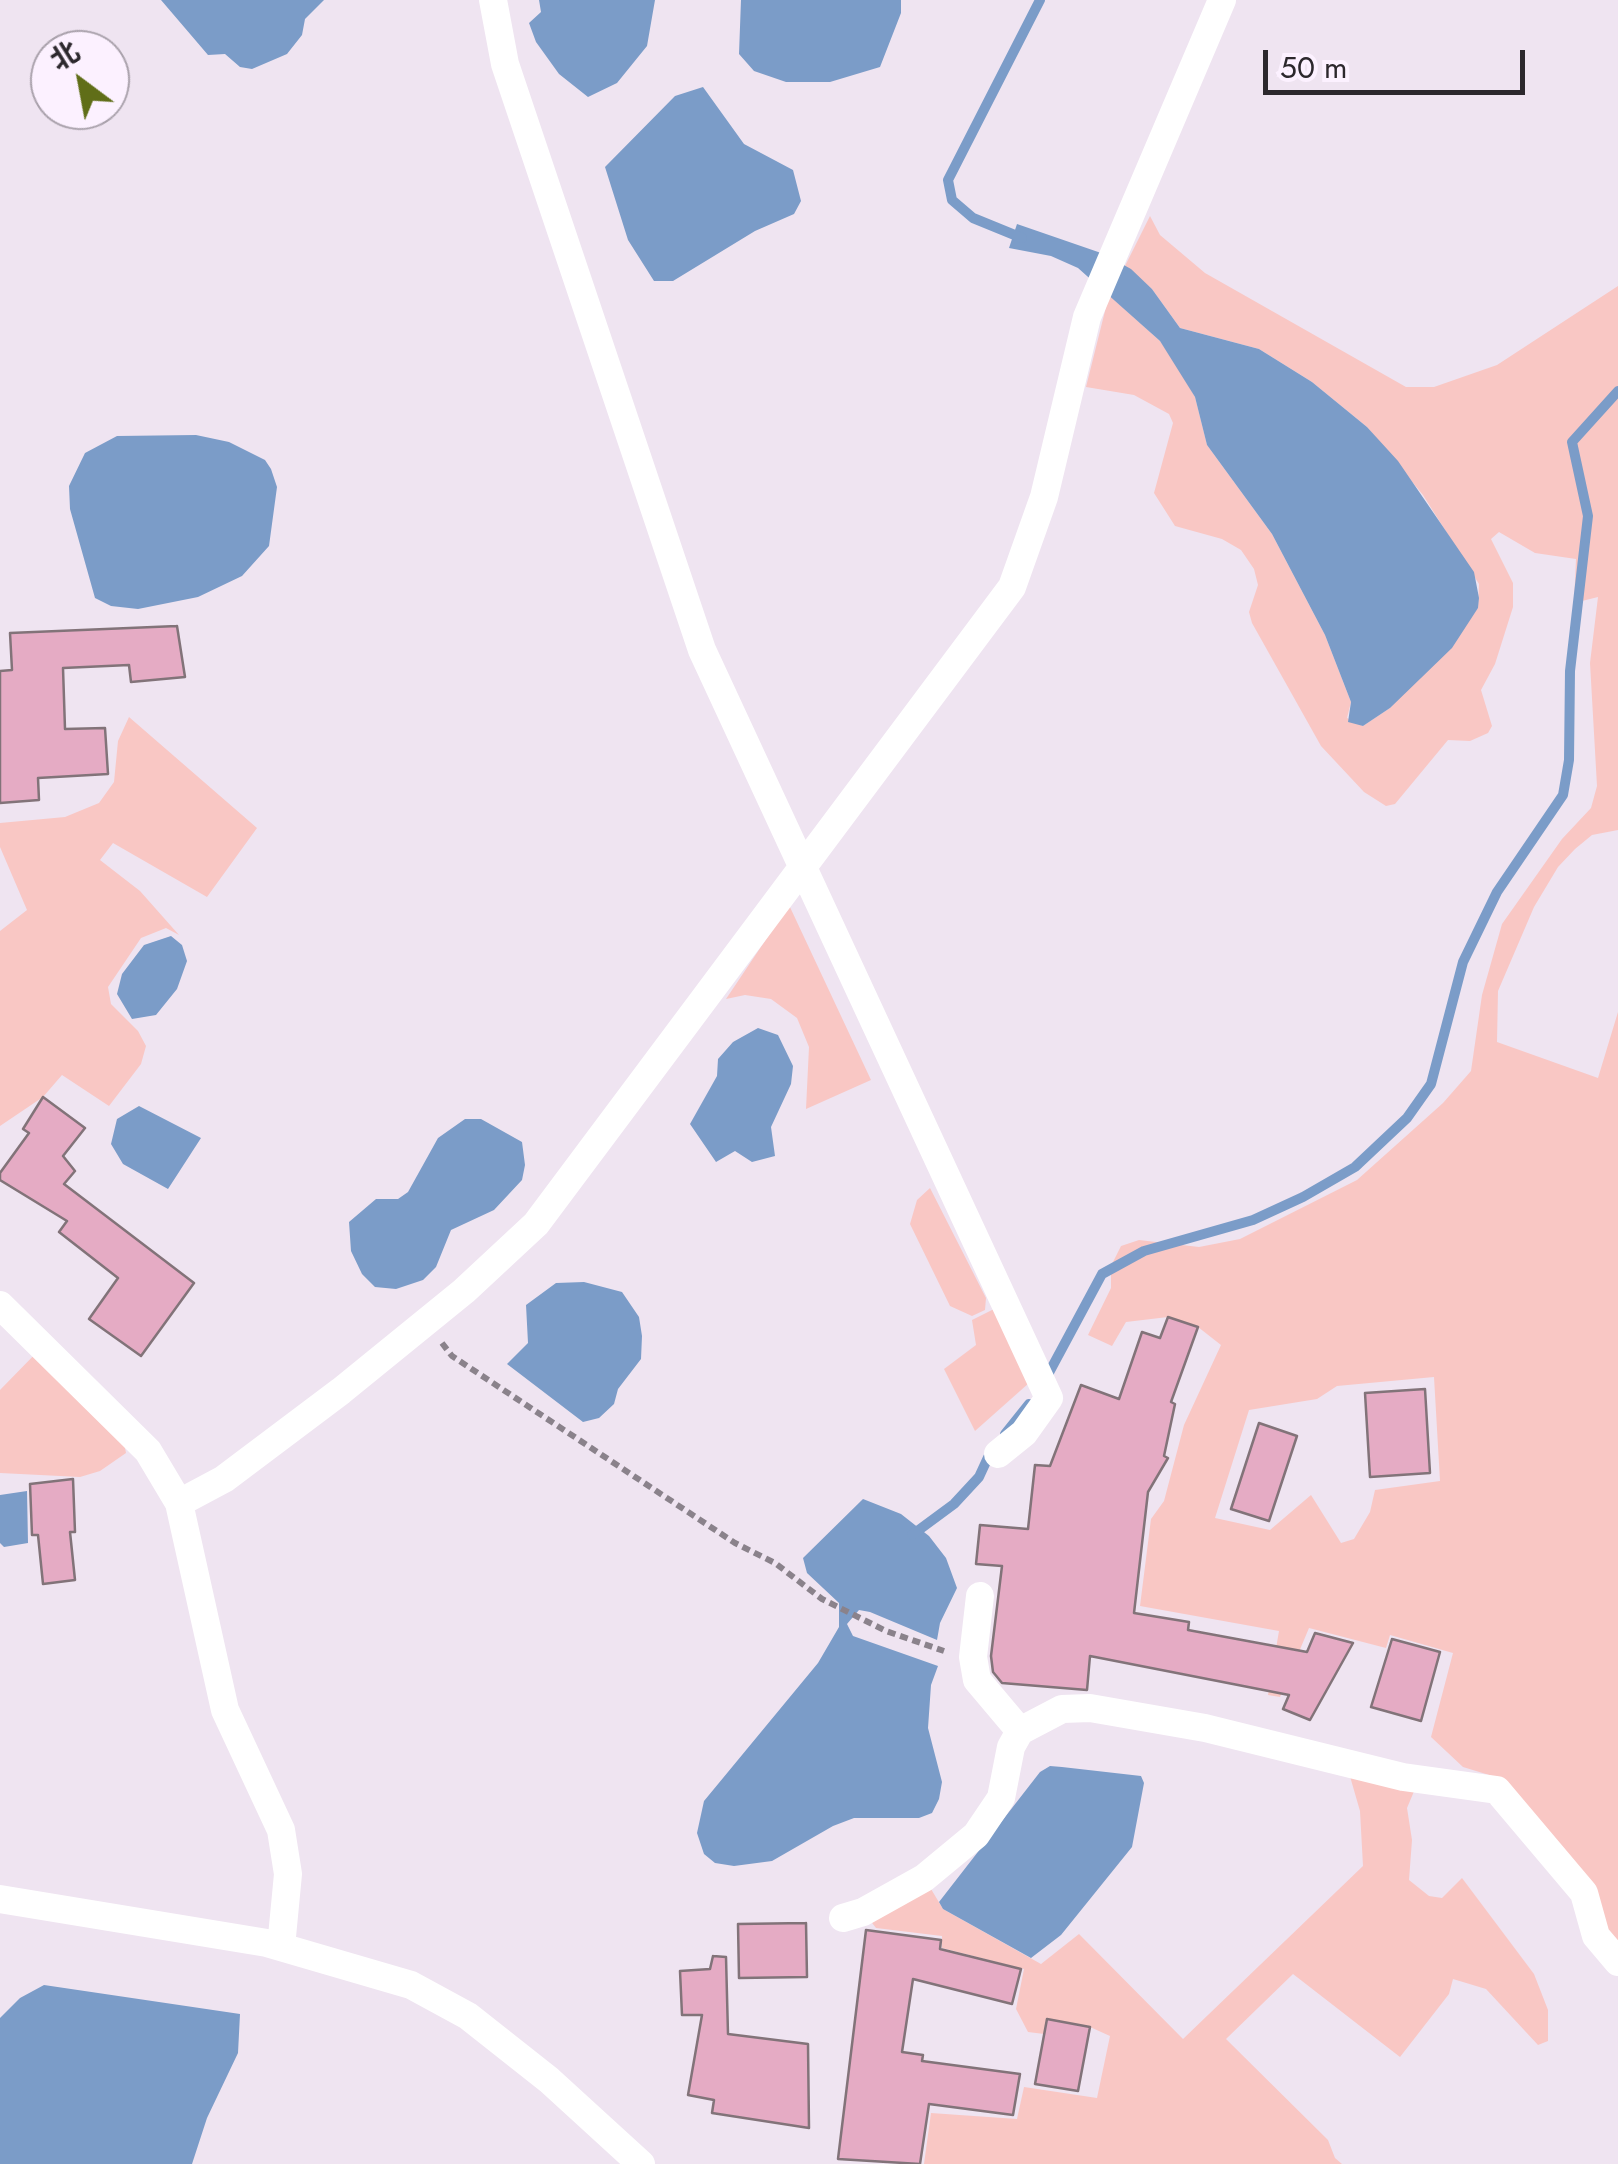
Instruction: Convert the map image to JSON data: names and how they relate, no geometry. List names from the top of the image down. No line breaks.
{"scale_bar":"50 m","north":"top left"}
